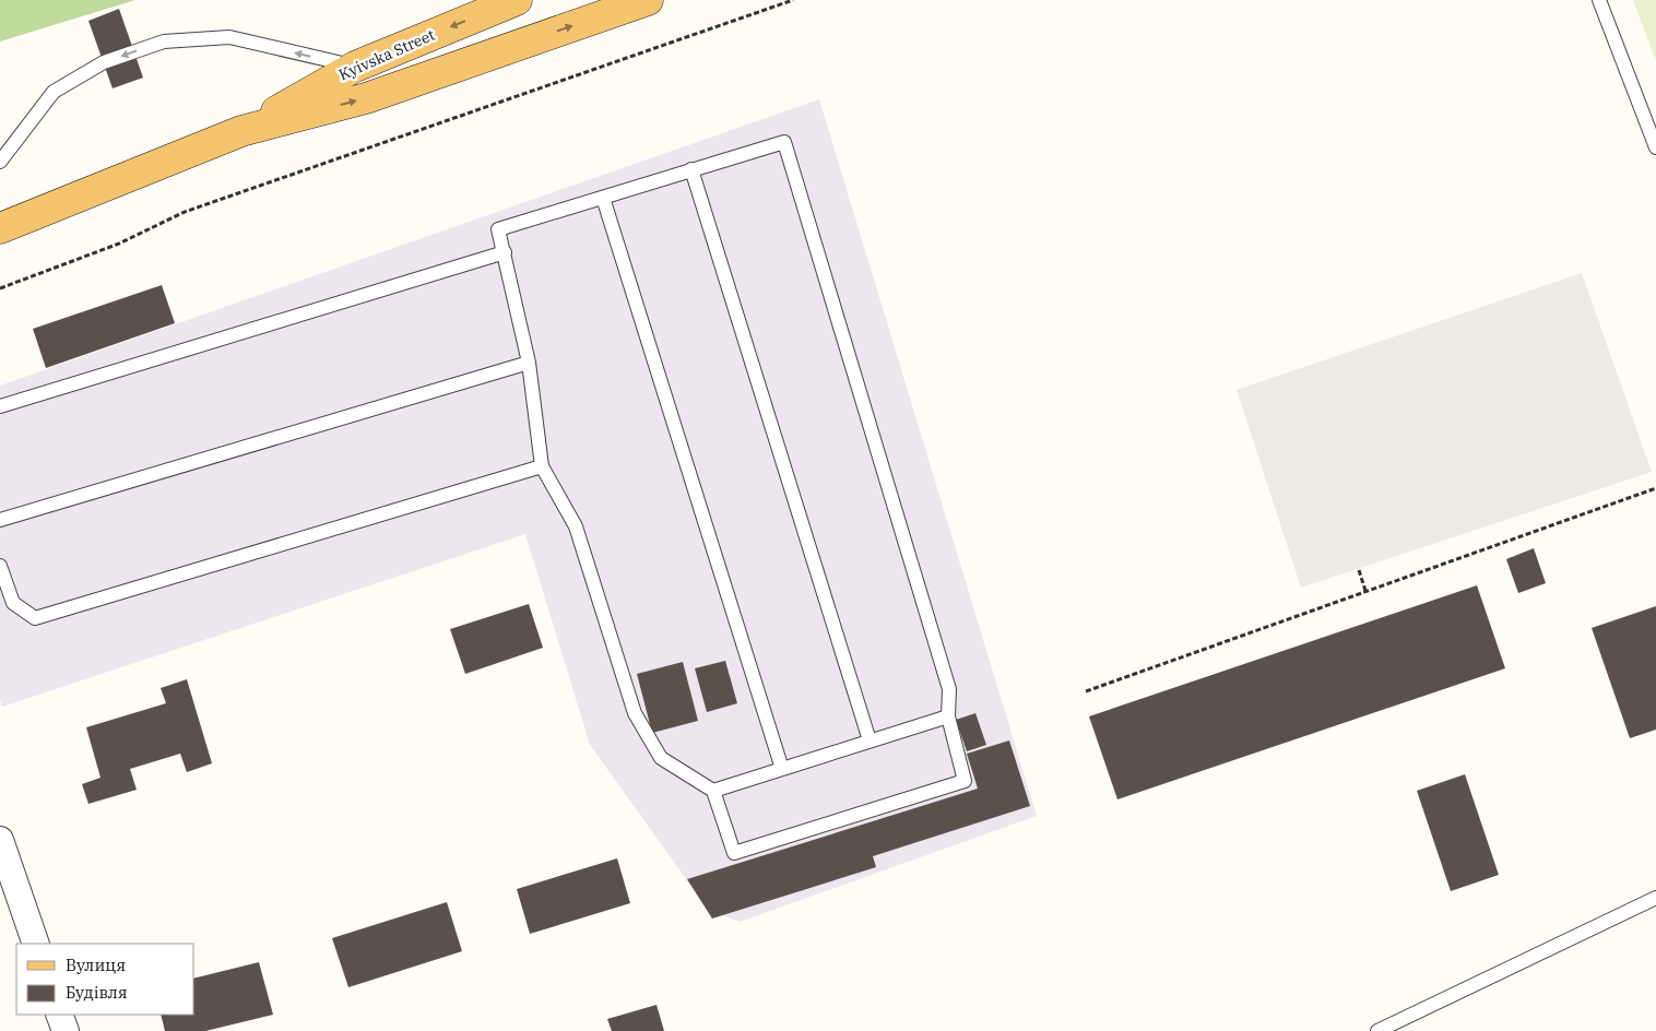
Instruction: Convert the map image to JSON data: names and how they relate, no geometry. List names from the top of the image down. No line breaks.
{"streets":{"main road":["Kyivska Street"]},"legend":["Вулиця","Будівля"]}
